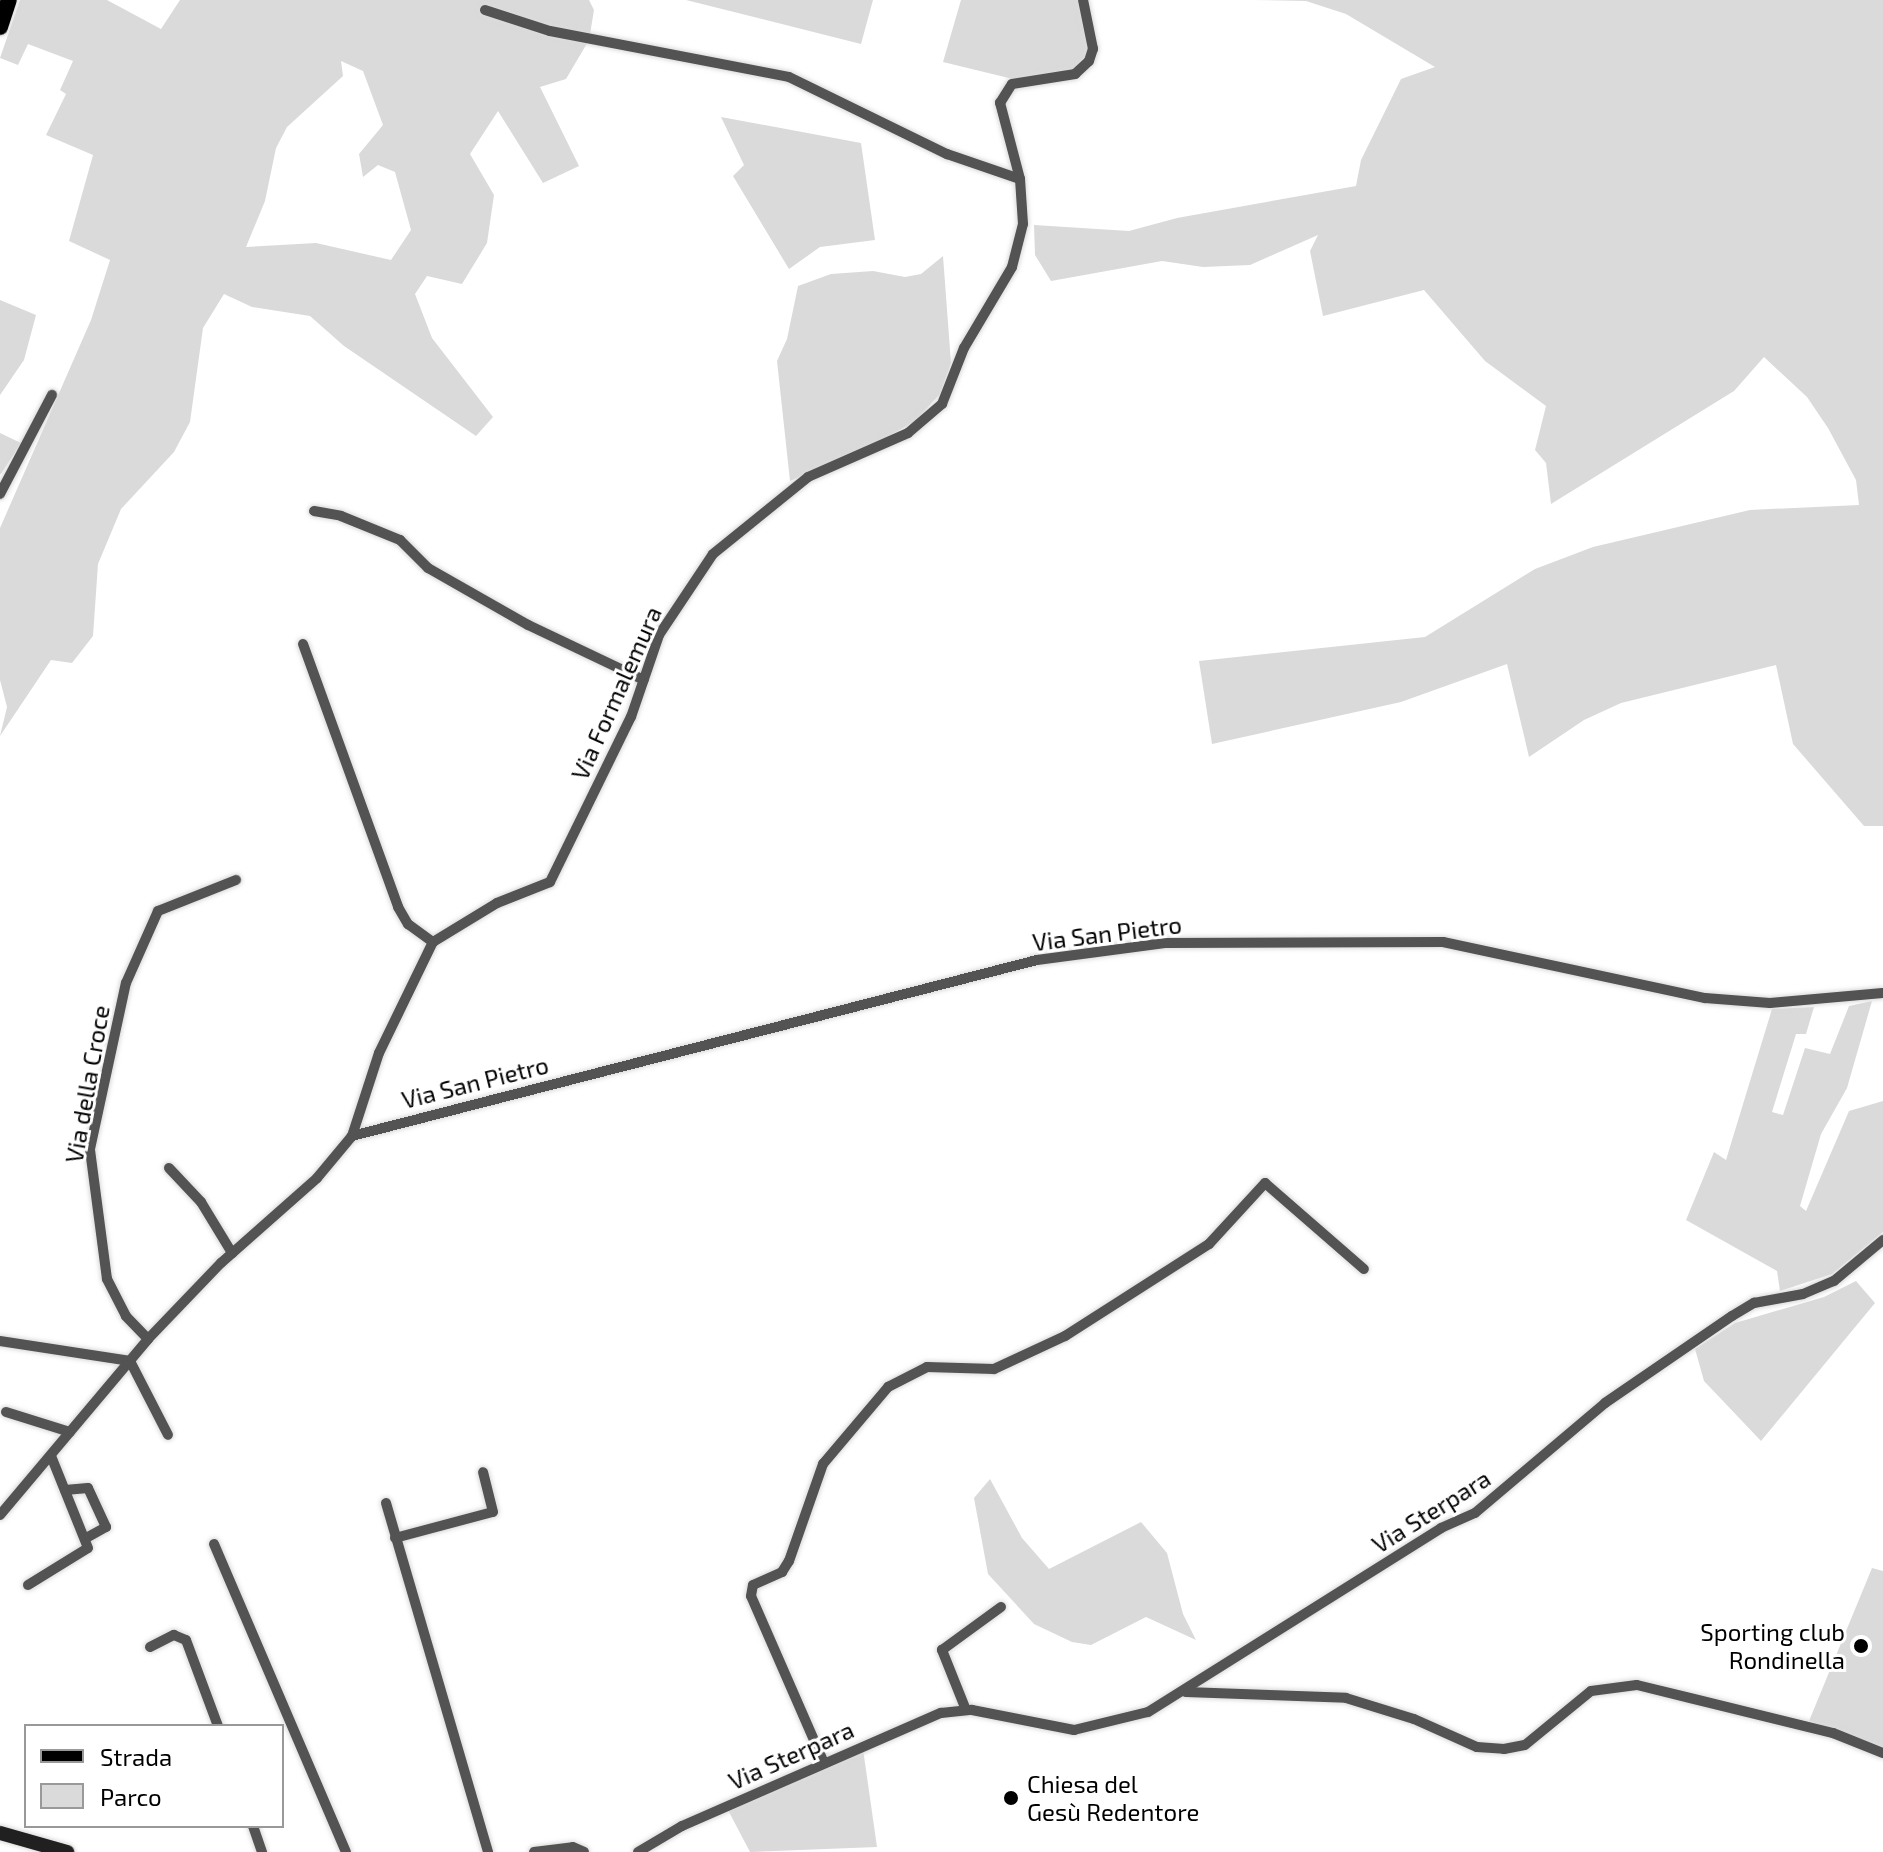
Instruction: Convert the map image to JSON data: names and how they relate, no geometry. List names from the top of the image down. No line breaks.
{"streets":{"street":["Via Formalemura","Via San Pietro","Via della Croce","Via Sterpara"]},"places":["Sporting club Rondinella","Chiesa del Gesù Redentore"],"legend":["Strada","Parco"]}
